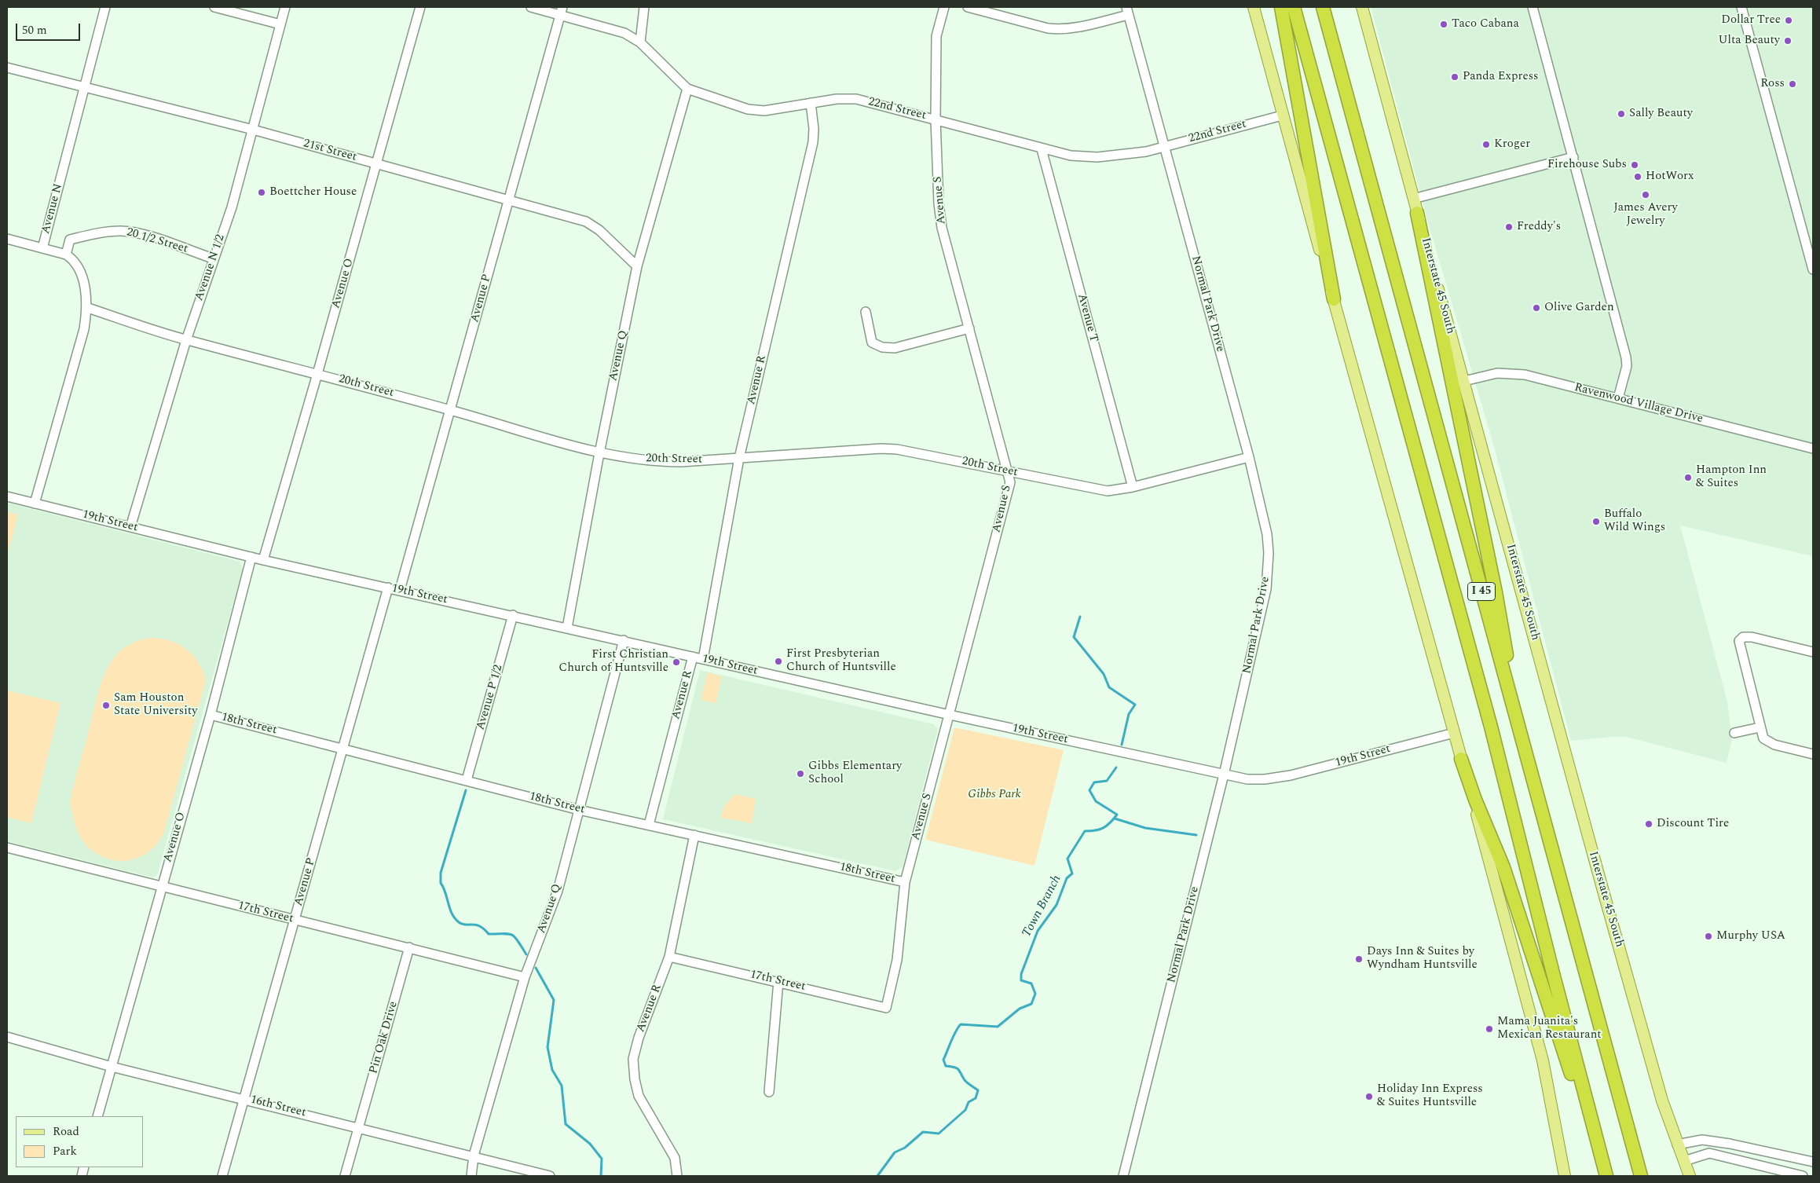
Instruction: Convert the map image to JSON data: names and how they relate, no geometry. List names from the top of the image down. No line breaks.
{"streets":{"highway":["I 45"],"main road":["Interstate 45 South"],"street":["22nd Street","21st Street","Avenue S","Avenue N","20 1/2 Street","Avenue N 1/2","Avenue O","Avenue P","Normal Park Drive","Avenue T","Avenue Q","Avenue R","20th Street","Ravenwood Village Drive","19th Street","Avenue P 1/2","18th Street","17th Street","Pin Oak Drive","16th Street"]},"crossings":[["22nd Street","Avenue S"],["22nd Street","Avenue P"],["22nd Street","Normal Park Drive"],["22nd Street","Avenue T"],["22nd Street","Avenue Q"],["22nd Street","Avenue R"],["21st Street","Avenue N"],["21st Street","Avenue N 1/2"],["21st Street","Avenue O"],["21st Street","Avenue P"],["21st Street","Avenue Q"],["Avenue S","20th Street"],["Avenue S","19th Street"],["Avenue S","18th Street"],["Avenue S","17th Street"],["Avenue N","20 1/2 Street"],["20 1/2 Street","Avenue N 1/2"],["Avenue N 1/2","20th Street"],["Avenue N 1/2","19th Street"],["Avenue O","20th Street"],["Avenue O","19th Street"],["Avenue O","18th Street"],["Avenue O","17th Street"],["Avenue O","16th Street"],["Interstate 45 South","Ravenwood Village Drive"],["Avenue P","20th Street"],["Avenue P","19th Street"],["Avenue P","18th Street"],["Avenue P","17th Street"],["Avenue P","16th Street"],["Normal Park Drive","20th Street"],["Normal Park Drive","19th Street"],["Avenue T","20th Street"],["Avenue Q","20th Street"],["Avenue Q","19th Street"],["Avenue Q","18th Street"],["Avenue Q","17th Street"],["Avenue Q","16th Street"],["Avenue R","20th Street"],["Avenue R","19th Street"],["Avenue R","18th Street"],["Avenue R","17th Street"],["19th Street","Avenue P 1/2"],["Avenue P 1/2","18th Street"],["17th Street","Pin Oak Drive"],["Pin Oak Drive","16th Street"]],"water":["Town Branch"],"parks":["Gibbs Park"],"places":["Dollar Tree","Taco Cabana","Ulta Beauty","Panda Express","Ross","Sally Beauty","Kroger","Firehouse Subs","HotWorx","Boettcher House","James Avery Jewelry","Freddy's","Olive Garden","Hampton Inn & Suites","Buffalo Wild Wings","First Presbyterian Church of Huntsville","First Christian Church of Huntsville","Sam Houston State University","Gibbs Elementary School","Discount Tire","Murphy USA","Days Inn & Suites by Wyndham Huntsville","Mama Juanita's Mexican Restaurant","Holiday Inn Express & Suites Huntsville"],"legend":["Road","Park"],"scale_bar":"50 m"}
